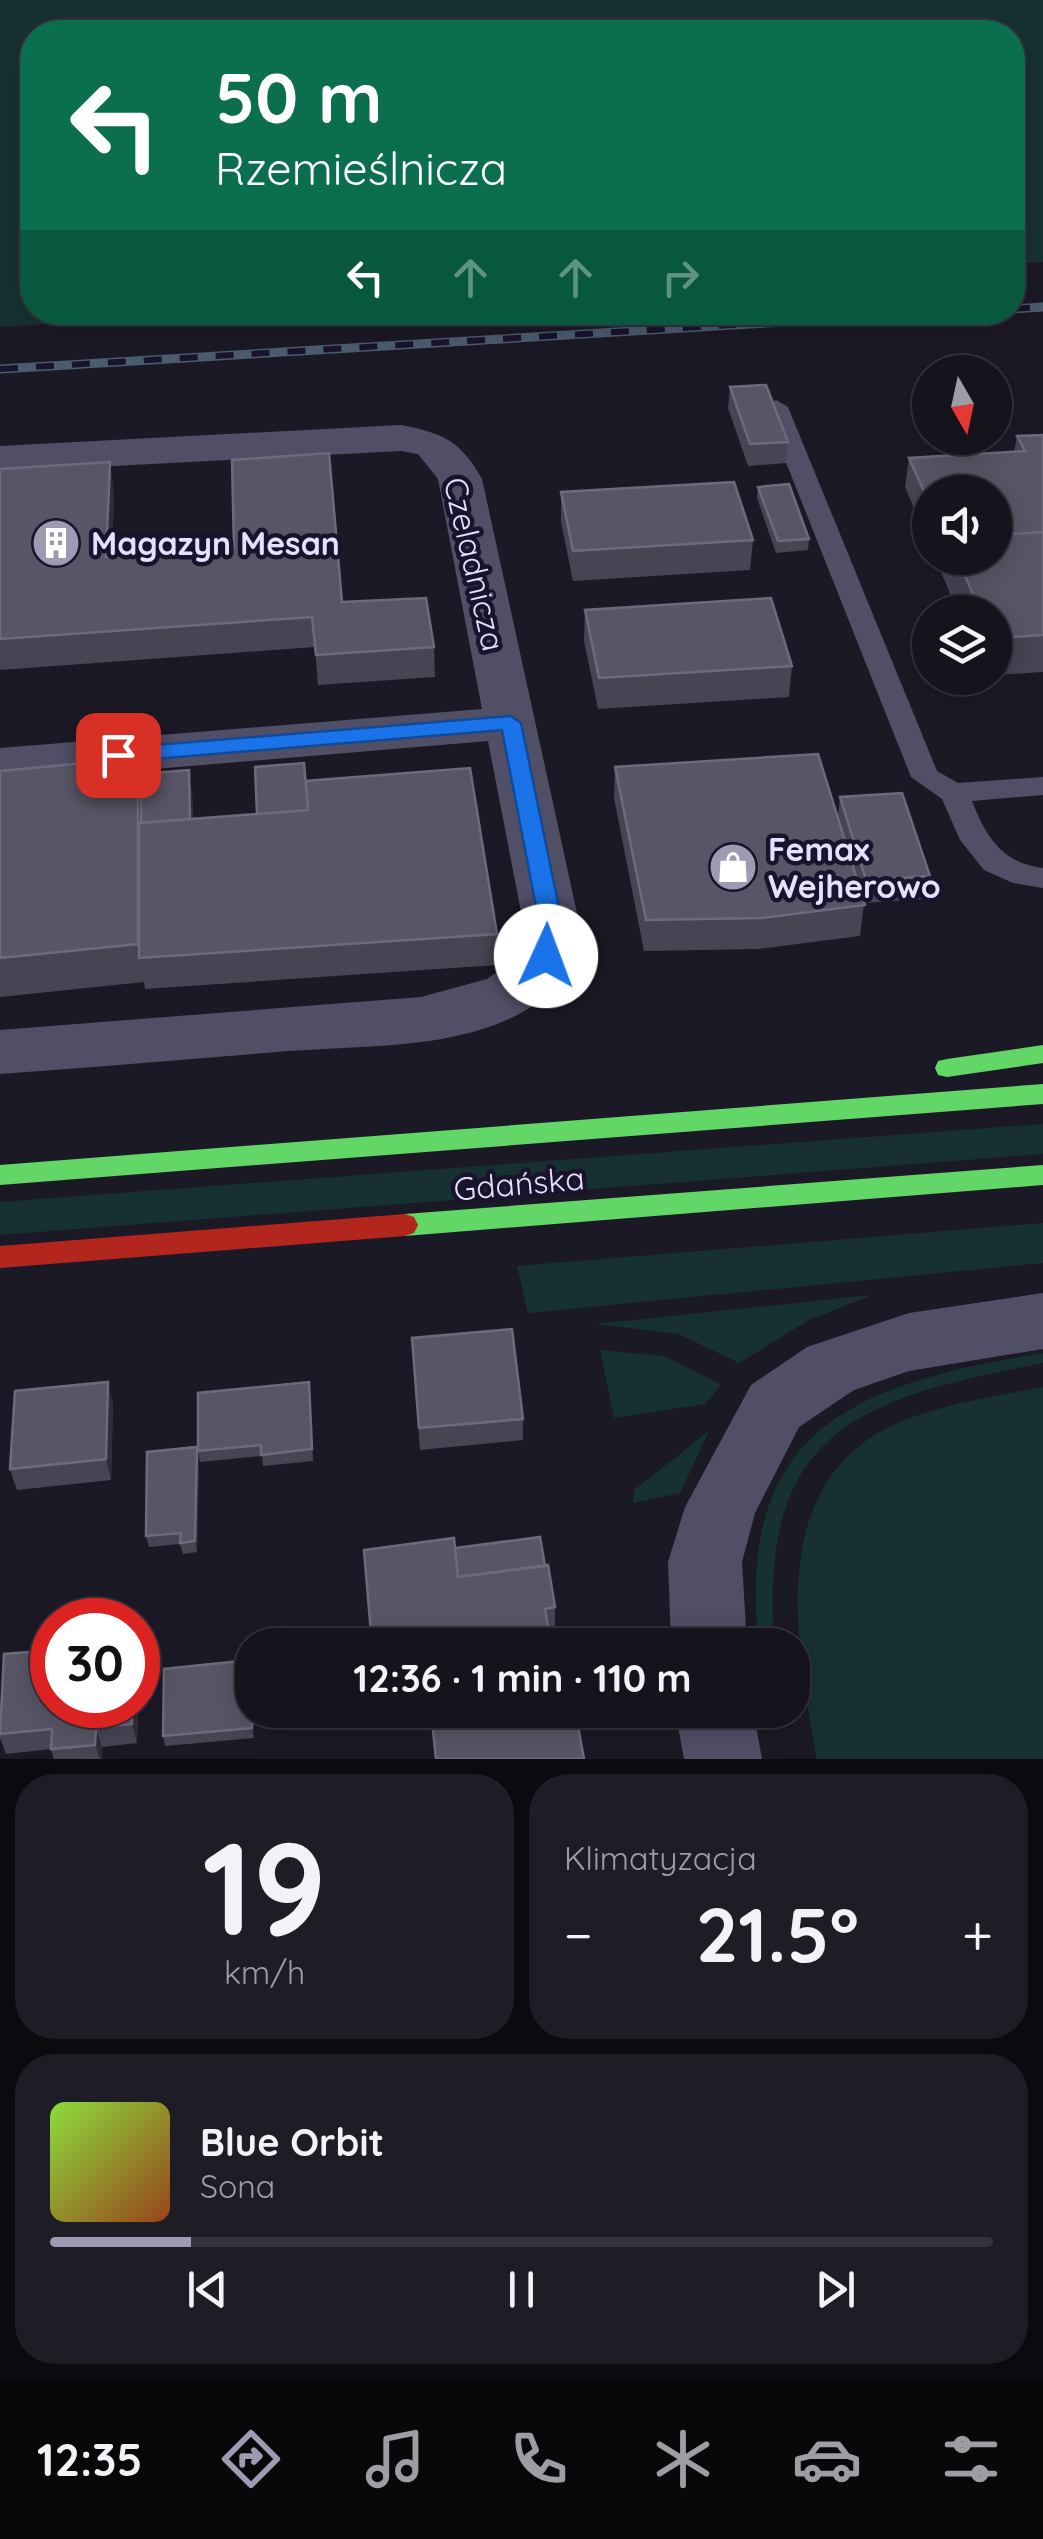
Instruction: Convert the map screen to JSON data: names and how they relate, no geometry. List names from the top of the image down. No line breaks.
{"streets":{"main road":["Gdańska"],"street":["Czeladnicza"]},"places":{"building":["Magazyn Mesan"],"shop":["Femax Wejherowo"]},"north":"bottom","page":{"turn":["50 m","Rzemieślnicza"],"limit":"30","trip":"12:36 · 1 min · 110 m","tile":[["19","km/h"],"Klimatyzacja"],"heat":["−","21.5°","+"],"song":["Blue Orbit","Sona"],"tabs":"12:35"}}
